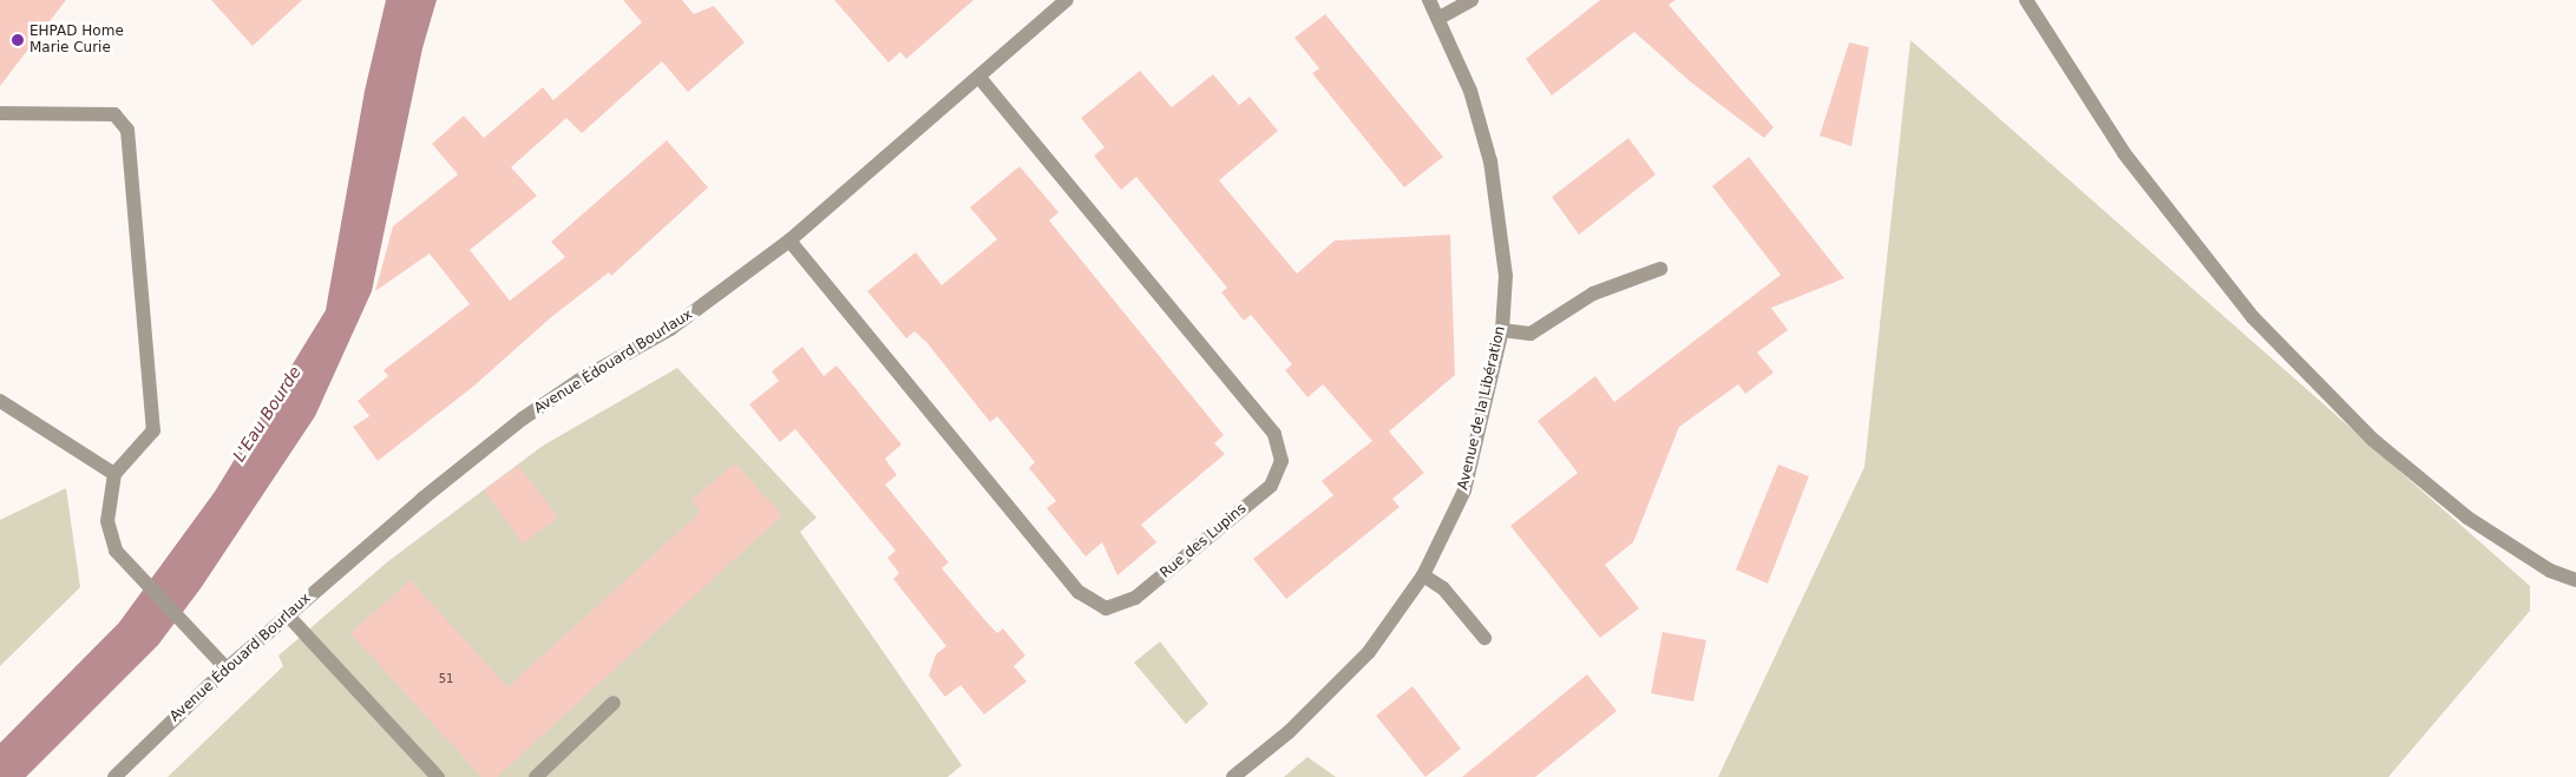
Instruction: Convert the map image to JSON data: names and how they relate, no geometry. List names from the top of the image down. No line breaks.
{"streets":{"street":["Avenue Édouard Bourlaux","Avenue de la Libération","Rue des Lupins"]},"crossings":[["Avenue Édouard Bourlaux","Rue des Lupins"]],"water":["L'Eau Bourde"],"places":["EHPAD Home Marie Curie"],"house_numbers":["51"]}
